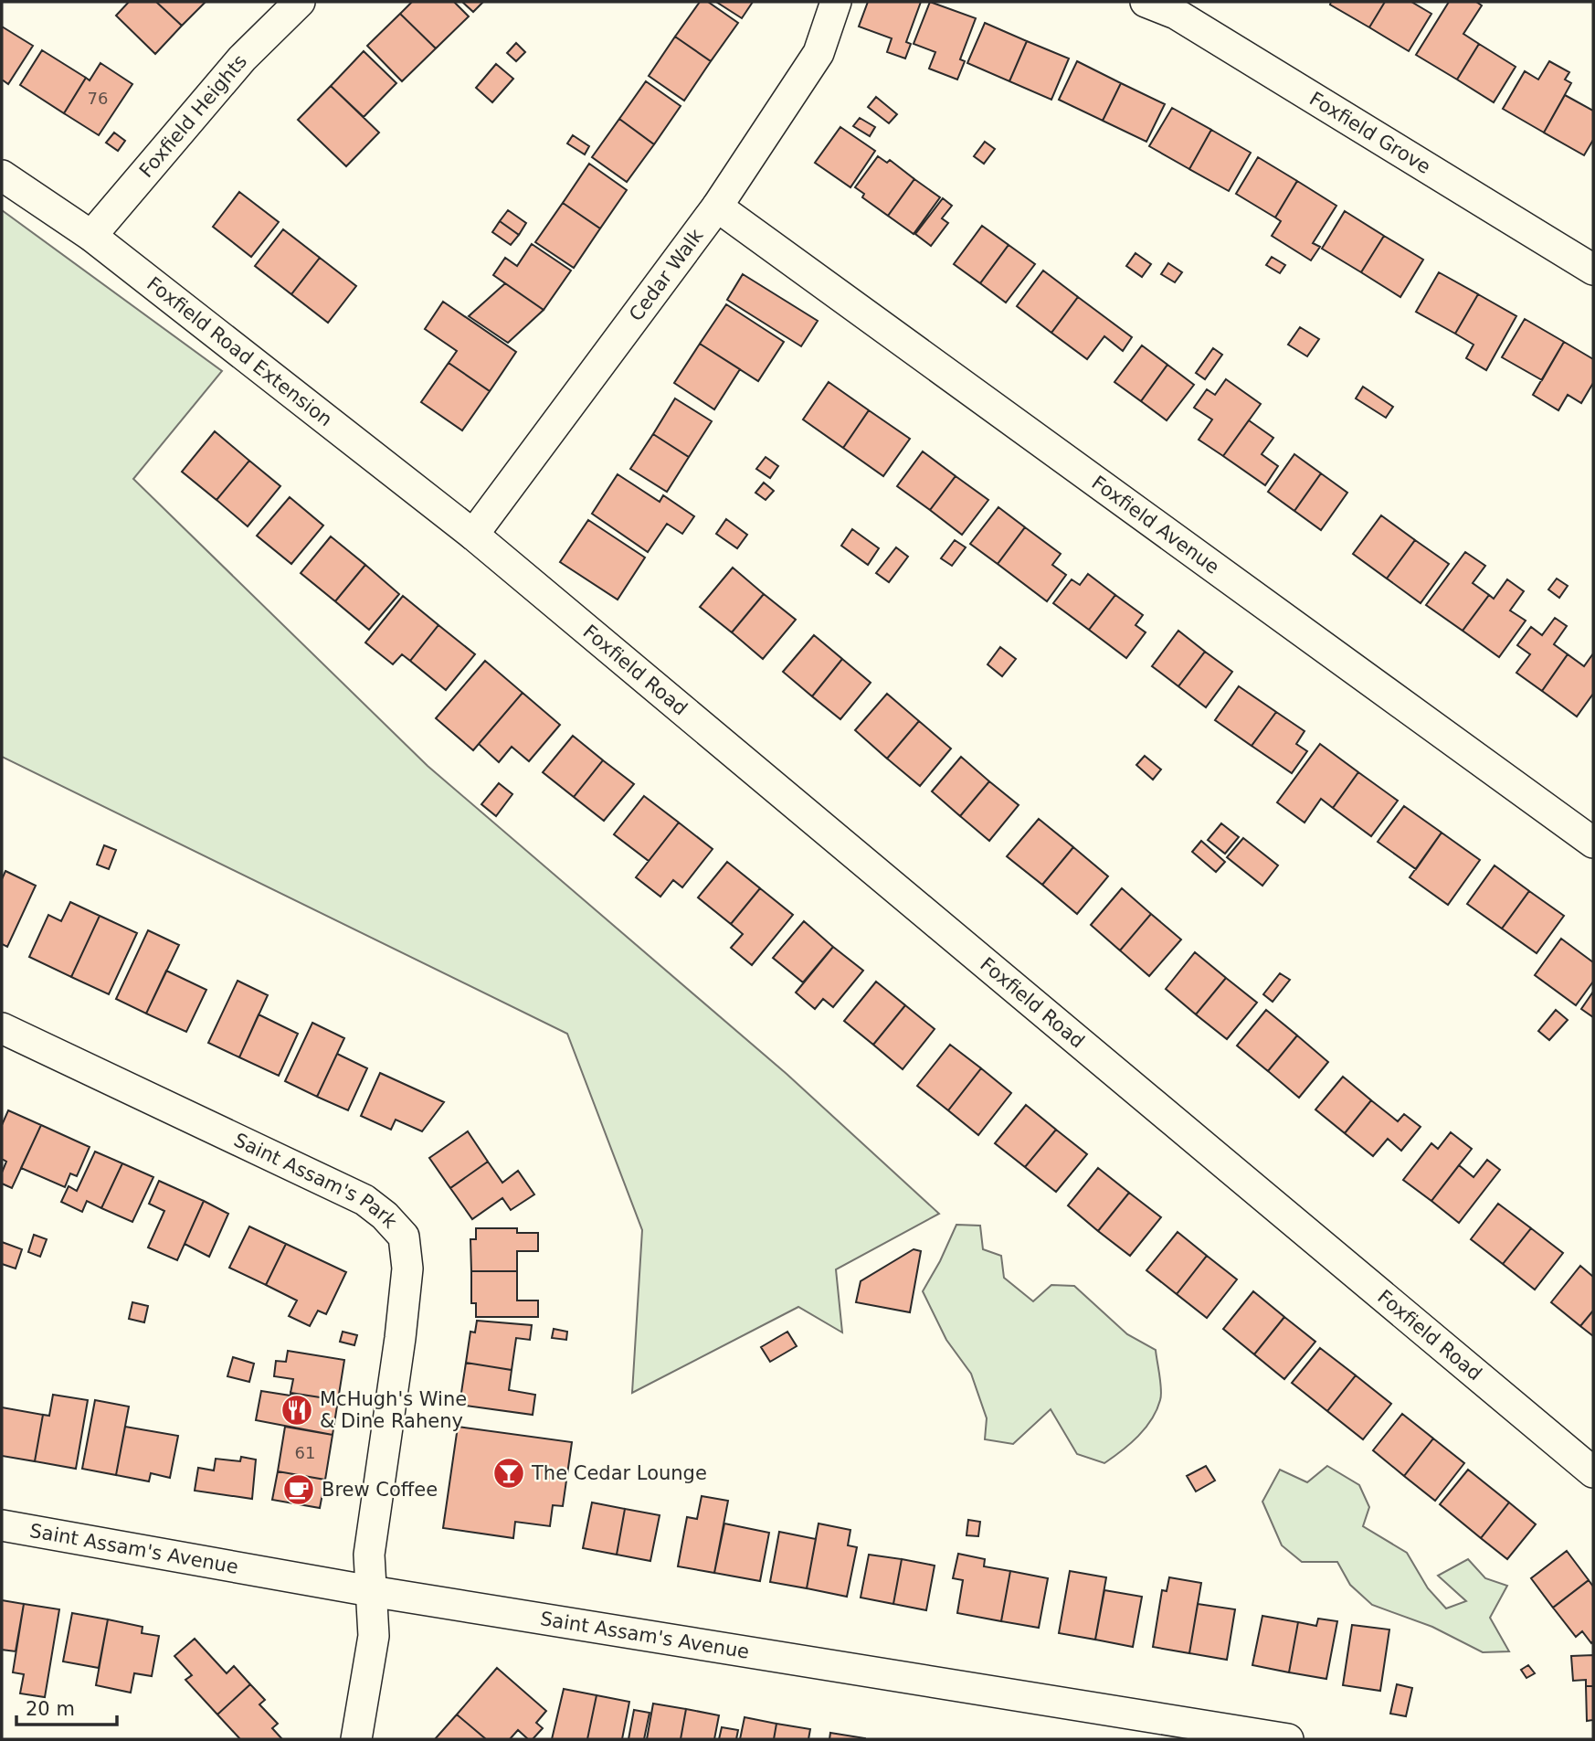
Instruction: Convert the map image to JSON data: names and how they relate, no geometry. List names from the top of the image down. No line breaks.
{"streets":{"street":["Foxfield Heights","Foxfield Grove","Cedar Walk","Foxfield Road Extension","Foxfield Avenue","Foxfield Road","Saint Assam's Park","Saint Assam's Avenue"]},"crossings":[["Foxfield Heights","Foxfield Road Extension"],["Cedar Walk","Foxfield Road Extension"],["Cedar Walk","Foxfield Avenue"],["Cedar Walk","Foxfield Road"],["Foxfield Road Extension","Foxfield Road"],["Saint Assam's Park","Saint Assam's Avenue"]],"places":{"restaurant":["McHugh's Wine & Dine Raheny"],"bar":["The Cedar Lounge"],"cafe":["Brew Coffee"]},"house_numbers":["76","61"],"scale_bar":"20 m"}
